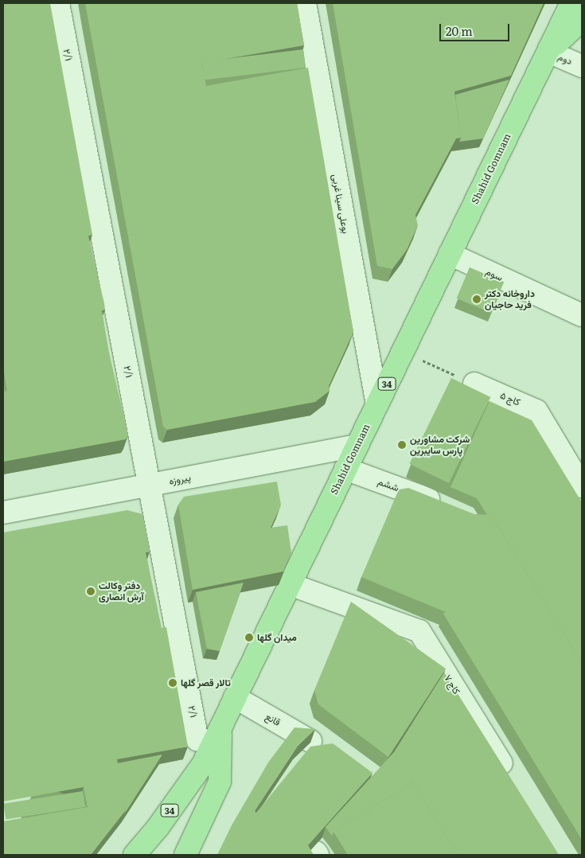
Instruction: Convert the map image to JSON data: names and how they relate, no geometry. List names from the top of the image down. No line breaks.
{"streets":{"main road":["Shahid Gomnam","34"],"street":["۲/۱","دوم","بوعلی سینا غربی","سوم","کاج ۵","پیروزه","ششم","کاج ۷","قانع"]},"crossings":[["۲/۱","پیروزه"],["دوم","Shahid Gomnam"],["Shahid Gomnam","بوعلی سینا غربی"],["Shahid Gomnam","سوم"],["Shahid Gomnam","34"],["Shahid Gomnam","پیروزه"],["Shahid Gomnam","ششم"],["Shahid Gomnam","کاج ۷"],["Shahid Gomnam","قانع"]],"places":["داروخانه دکتر فرید حاجیان","شرکت مشاورین پارس سایبرین","دفتر وکالت آرش انصاری","میدان گلها","تالار قصر گلها"],"scale_bar":"20 m"}
